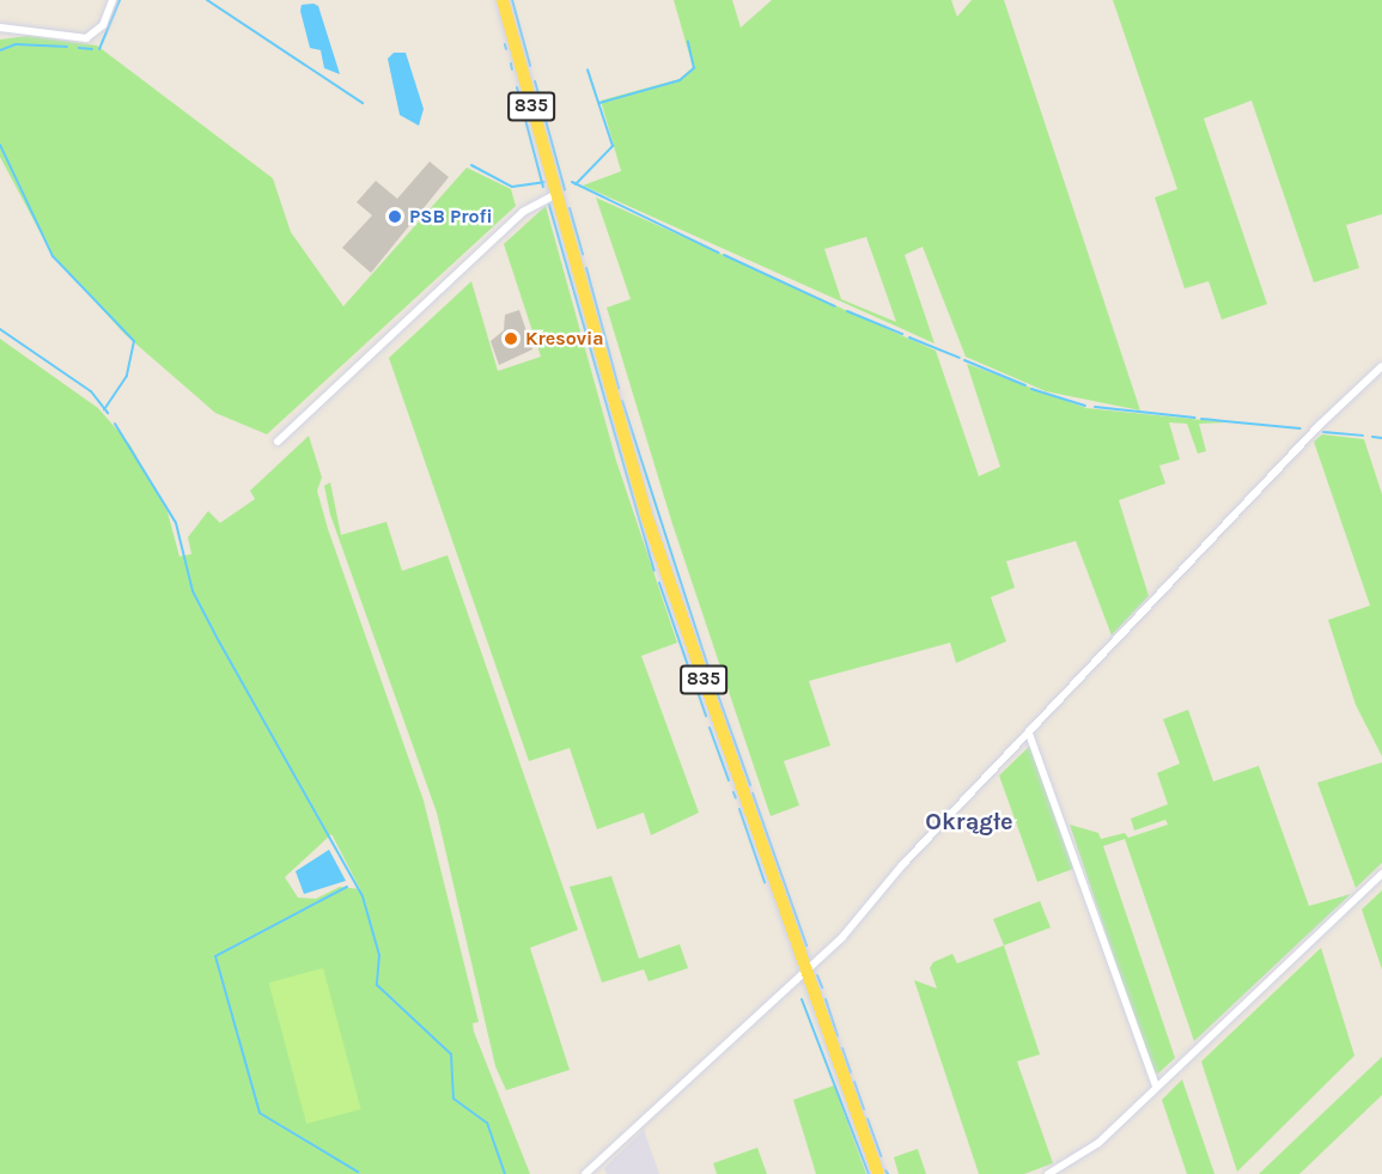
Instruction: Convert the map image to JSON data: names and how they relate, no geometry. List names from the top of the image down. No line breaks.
{"streets":{"main road":["835"]},"districts":["Okrągłe"],"places":["PSB Profi","Kresovia"]}
